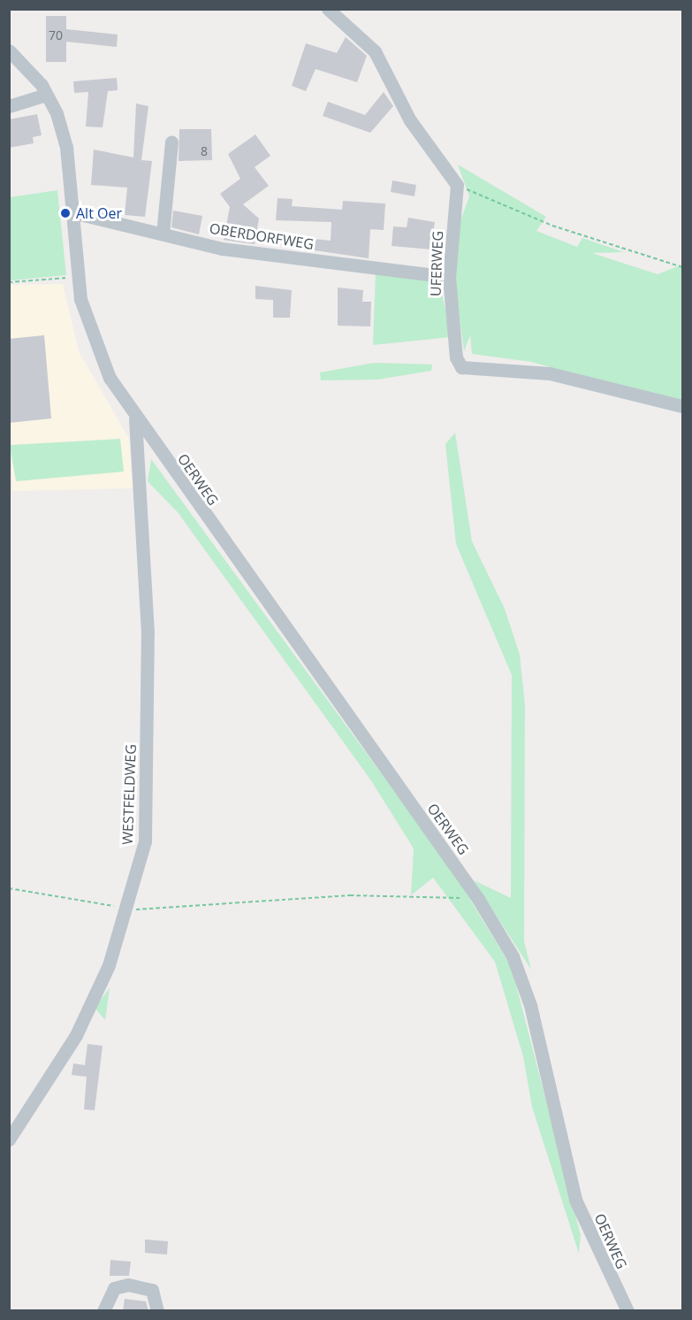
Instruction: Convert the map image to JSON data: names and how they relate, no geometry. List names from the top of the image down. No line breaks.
{"streets":{"street":["OBERDORFWEG","UFERWEG","OERWEG","WESTFELDWEG"]},"crossings":[["OBERDORFWEG","UFERWEG"],["OBERDORFWEG","OERWEG"],["OERWEG","WESTFELDWEG"]],"places":["Alt Oer"],"house_numbers":["70","8"]}
